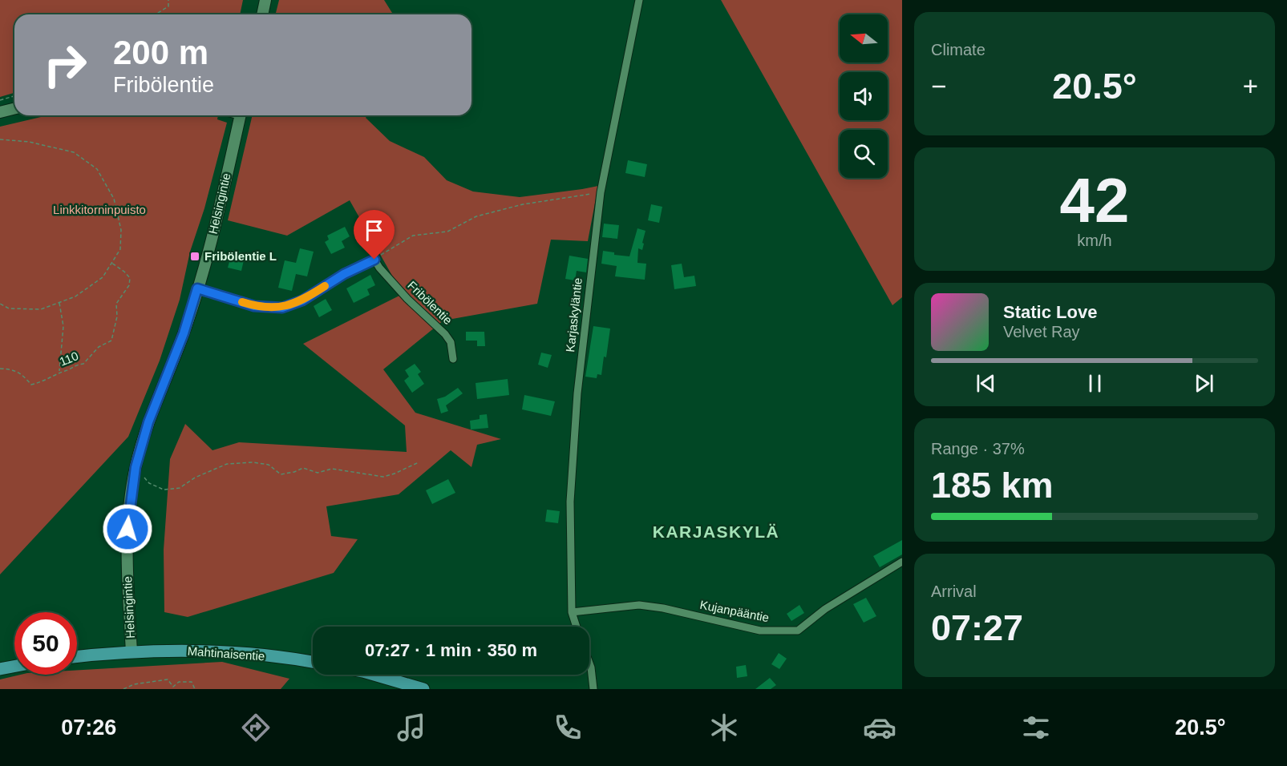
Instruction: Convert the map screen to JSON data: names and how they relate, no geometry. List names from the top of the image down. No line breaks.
{"streets":{"main road":["Helsingintie","Mahtinaisentie"],"street":["Fribölentie","Karjaskyläntie","Kujanpääntie"],"path":["110"]},"crossings":[["Helsingintie","Mahtinaisentie"],["Karjaskyläntie","Kujanpääntie"]],"districts":["KARJASKYLÄ"],"parks":["Linkkitorninpuisto"],"places":{"transit":["Fribölentie L"]},"north":"left","page":{"tile":["Climate",["42","km/h"],["Range · 37%","185 km"],["Arrival","07:27"]],"turn":["200 m","Fribölentie"],"heat":["−","20.5°","+"],"song":["Static Love","Velvet Ray"],"limit":"50","trip":"07:27 · 1 min · 350 m","tabs":["07:26","20.5°"]}}
